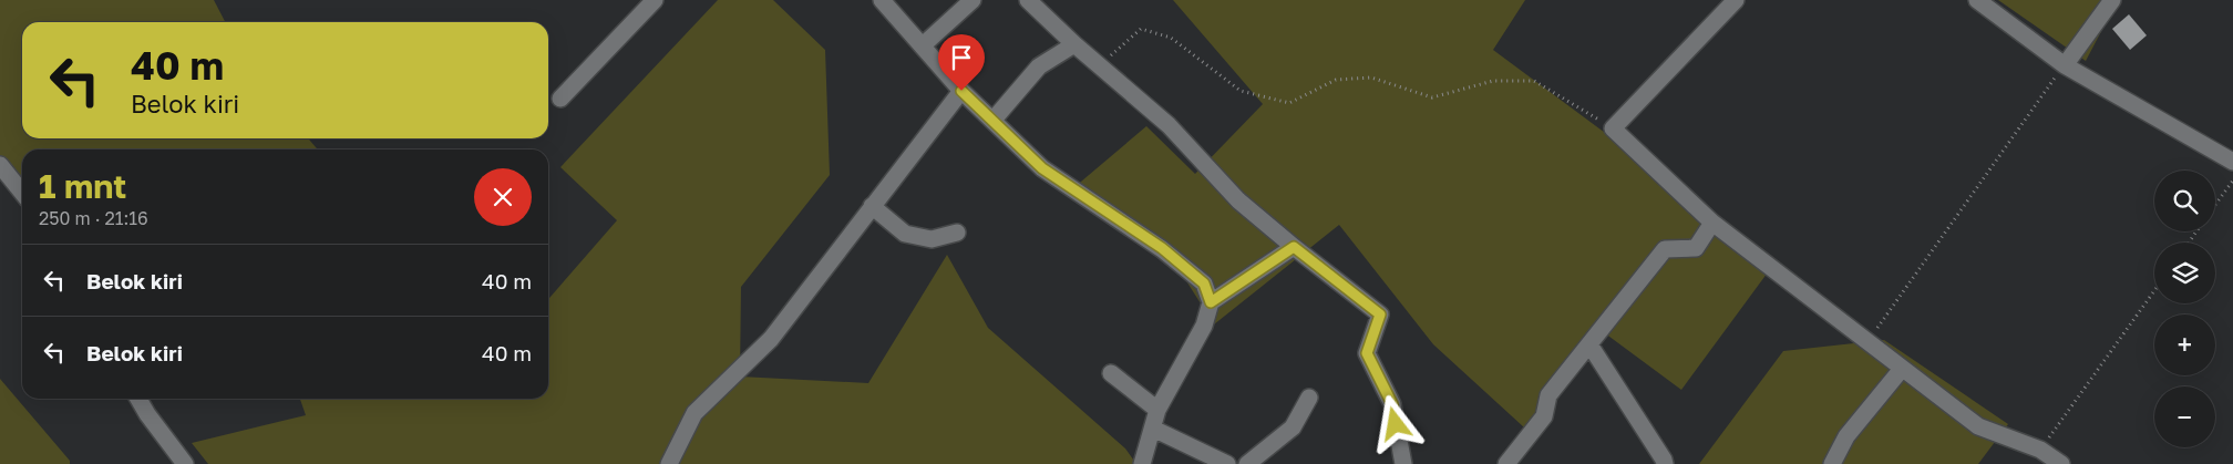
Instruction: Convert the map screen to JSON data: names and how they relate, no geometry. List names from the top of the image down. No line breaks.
{"page":{"turn":["40 m","Belok kiri"],"heading":["1 mnt","250 m · 21:16"],"map_buttons":["+","−"],"list":[{"name":"Belok kiri","value":"40 m"},{"name":"Belok kiri","value":"40 m"}]}}
